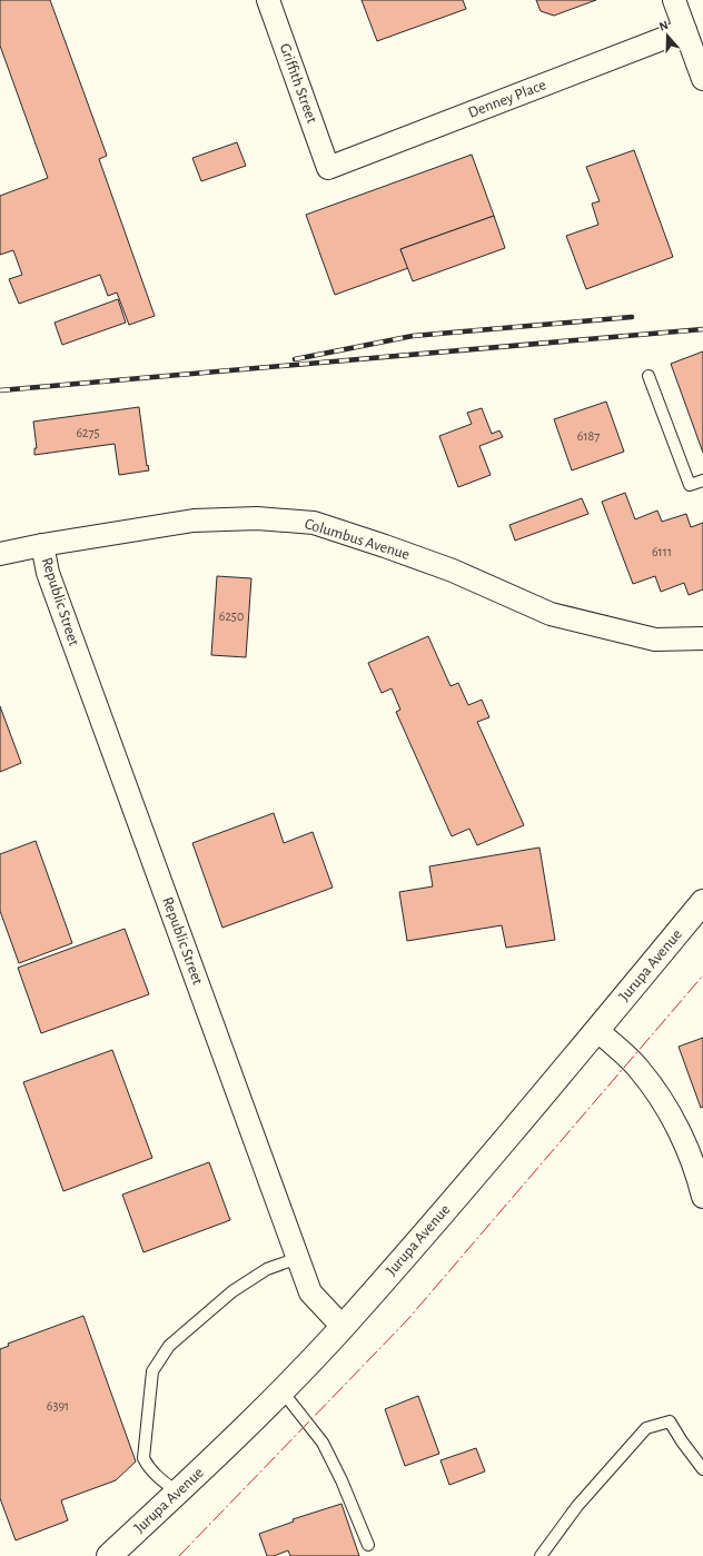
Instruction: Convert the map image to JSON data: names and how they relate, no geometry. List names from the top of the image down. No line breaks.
{"streets":{"main road":["Jurupa Avenue"],"street":["Griffith Street","Denney Place","Columbus Avenue","Republic Street"]},"crossings":[["Griffith Street","Denney Place"],["Columbus Avenue","Republic Street"],["Republic Street","Jurupa Avenue"]],"house_numbers":["6275","6187","6111","6250","6391"],"north":"top"}
